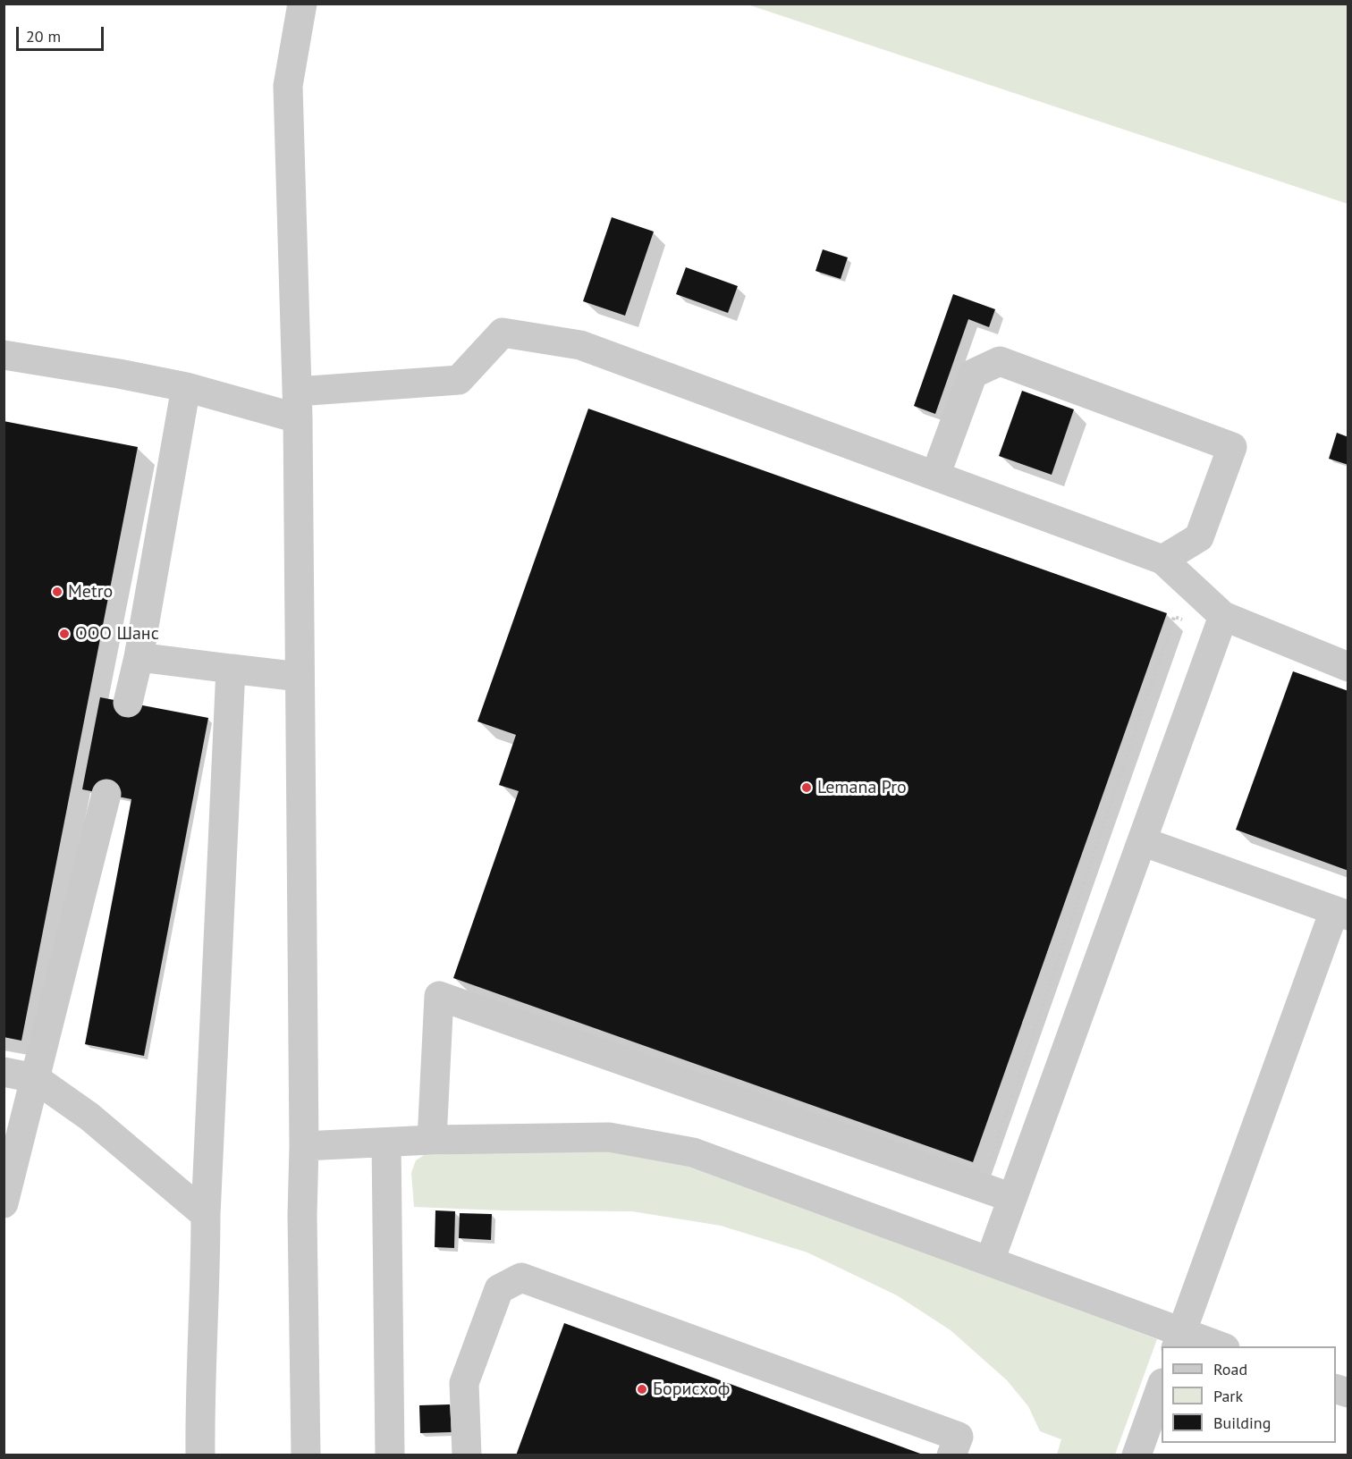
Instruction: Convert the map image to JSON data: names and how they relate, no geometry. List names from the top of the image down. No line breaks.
{"places":["Metro","ООО Шанс","Lemana Pro","Борисхоф"],"legend":["Road","Park","Building"],"scale_bar":"20 m"}
